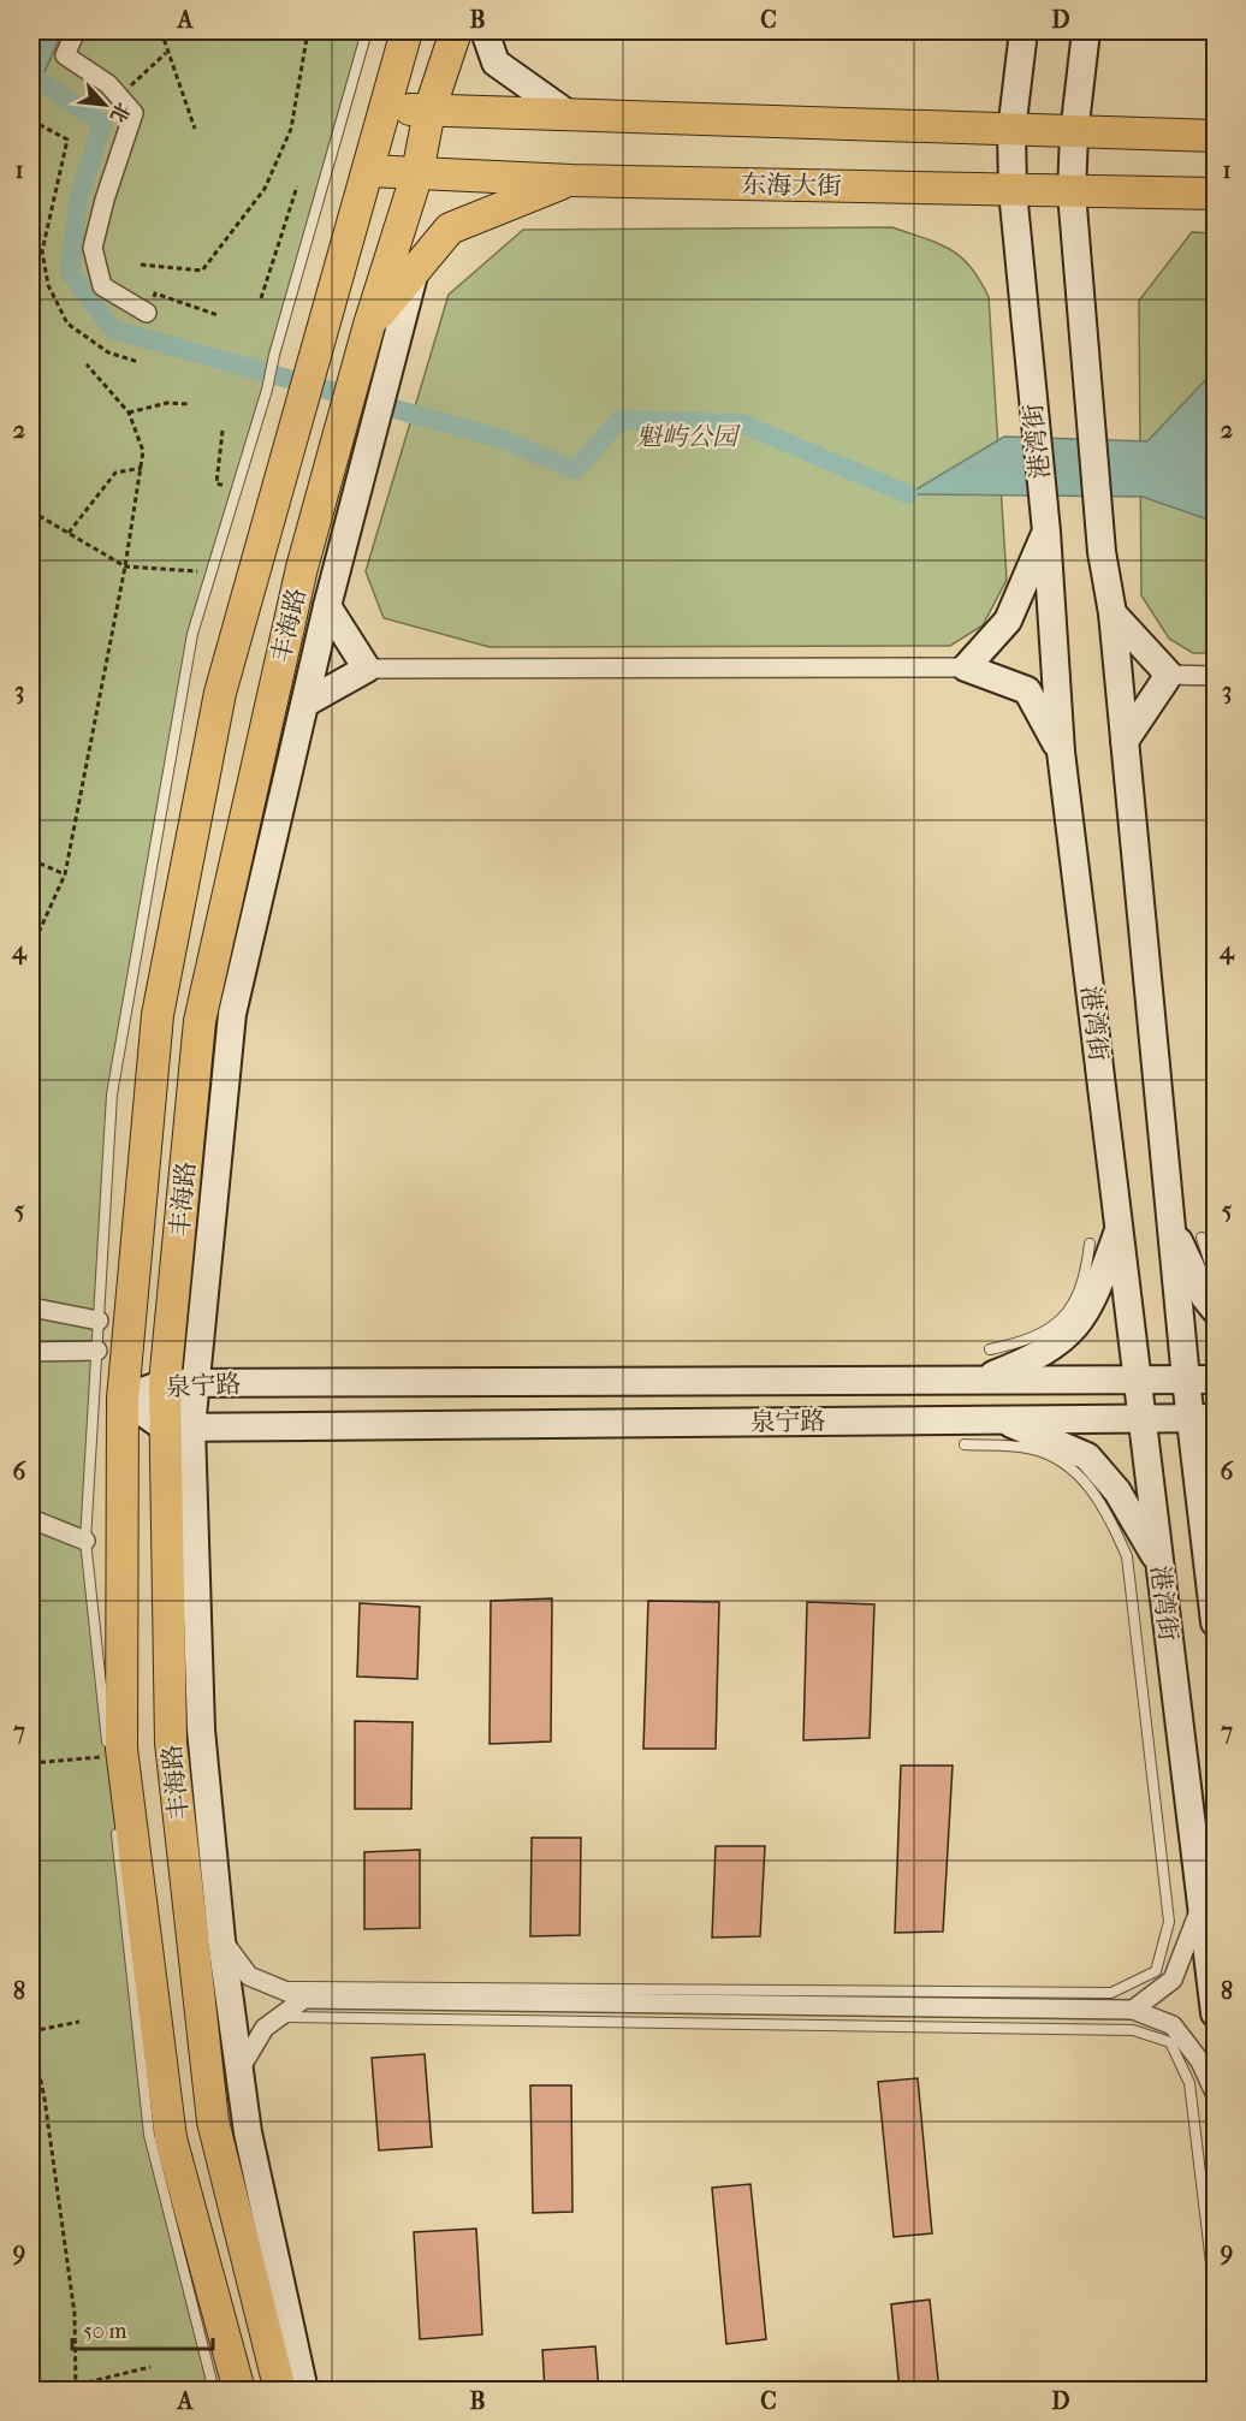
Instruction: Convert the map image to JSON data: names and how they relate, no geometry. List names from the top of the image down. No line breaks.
{"streets":{"main road":["东海大街","丰海路"],"street":["港湾街","泉宁路"]},"crossings":[["东海大街","港湾街"],["东海大街","丰海路"],["港湾街","泉宁路"],["丰海路","泉宁路"]],"parks":["魁屿公园"],"scale_bar":"50 m","north":"bottom right","grid":{"columns":["A","B","C","D"],"rows":["1","2","3","4","5","6","7","8","9"]}}
